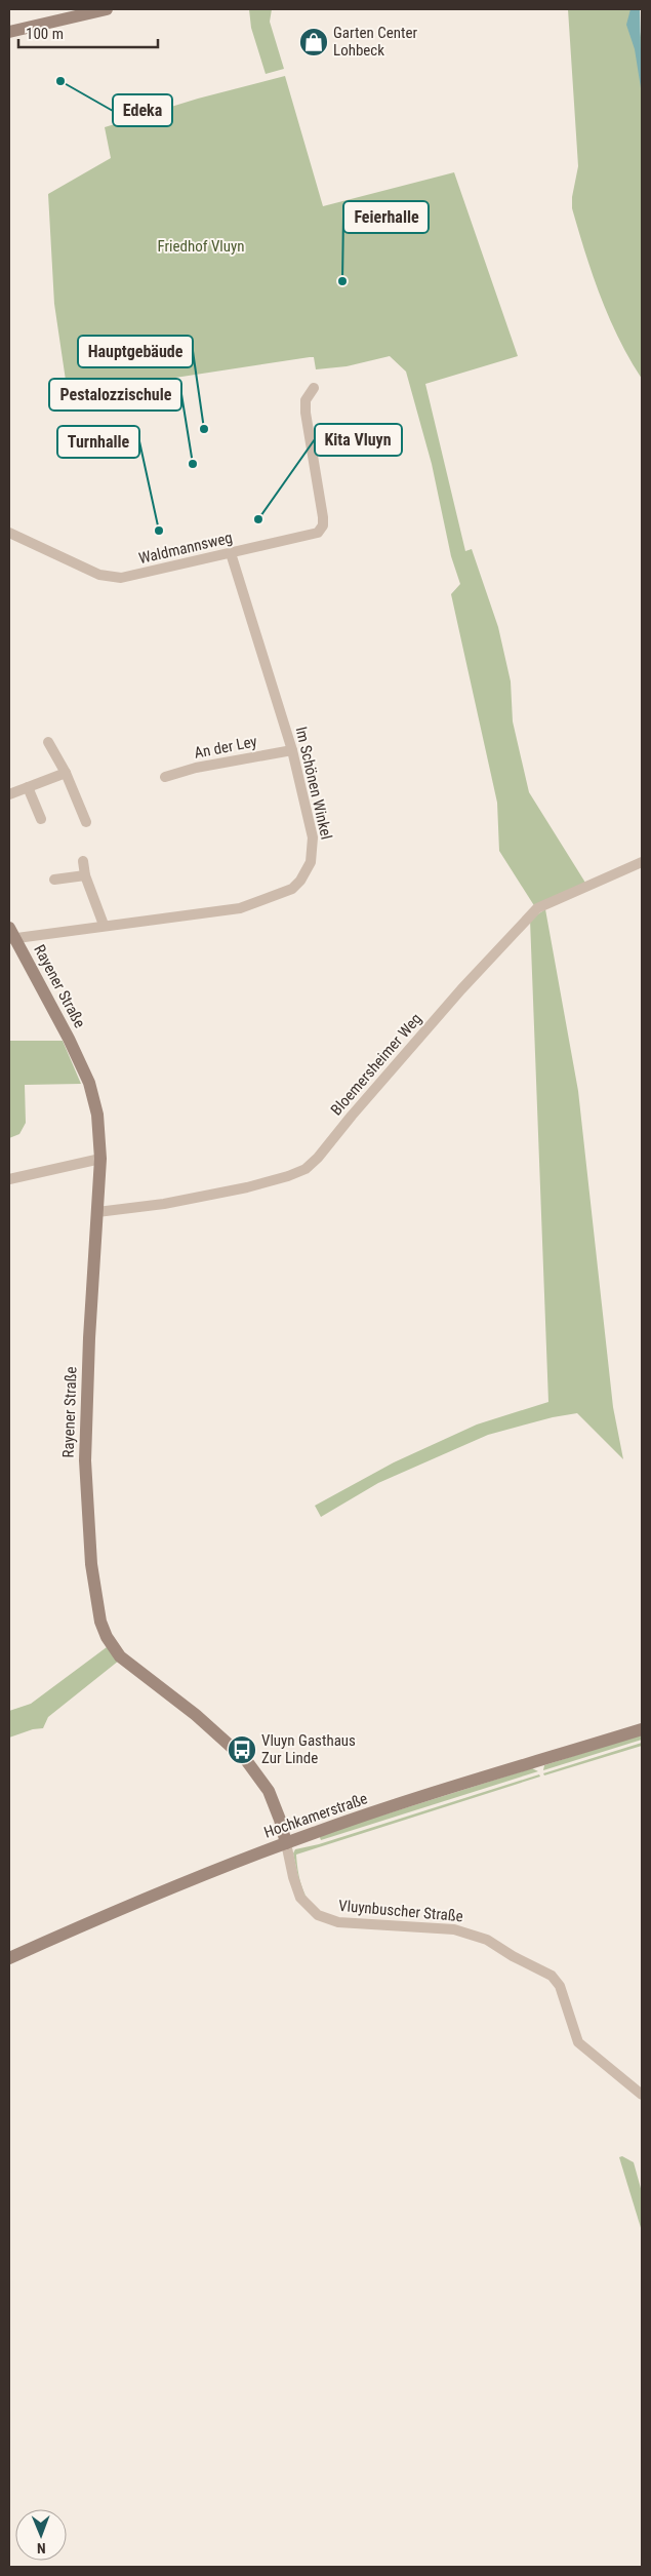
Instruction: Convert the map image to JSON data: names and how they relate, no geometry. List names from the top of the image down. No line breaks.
{"streets":{"street":["Waldmannsweg","An der Ley","Im Schönen Winkel","Rayener Straße","Bloemersheimer Weg","Hochkamerstraße","Vluynbuscher Straße"]},"crossings":[["Waldmannsweg","Im Schönen Winkel"],["An der Ley","Im Schönen Winkel"],["Im Schönen Winkel","Rayener Straße"],["Rayener Straße","Bloemersheimer Weg"],["Rayener Straße","Hochkamerstraße"],["Rayener Straße","Vluynbuscher Straße"],["Hochkamerstraße","Vluynbuscher Straße"]],"parks":["Friedhof Vluyn"],"places":{"shop":["Garten Center Lohbeck"],"other":["Edeka","Feierhalle","Hauptgebäude","Pestalozzischule","Kita Vluyn","Turnhalle"],"bus stop":["Vluyn Gasthaus Zur Linde"]},"scale_bar":"100 m","north":"bottom"}
